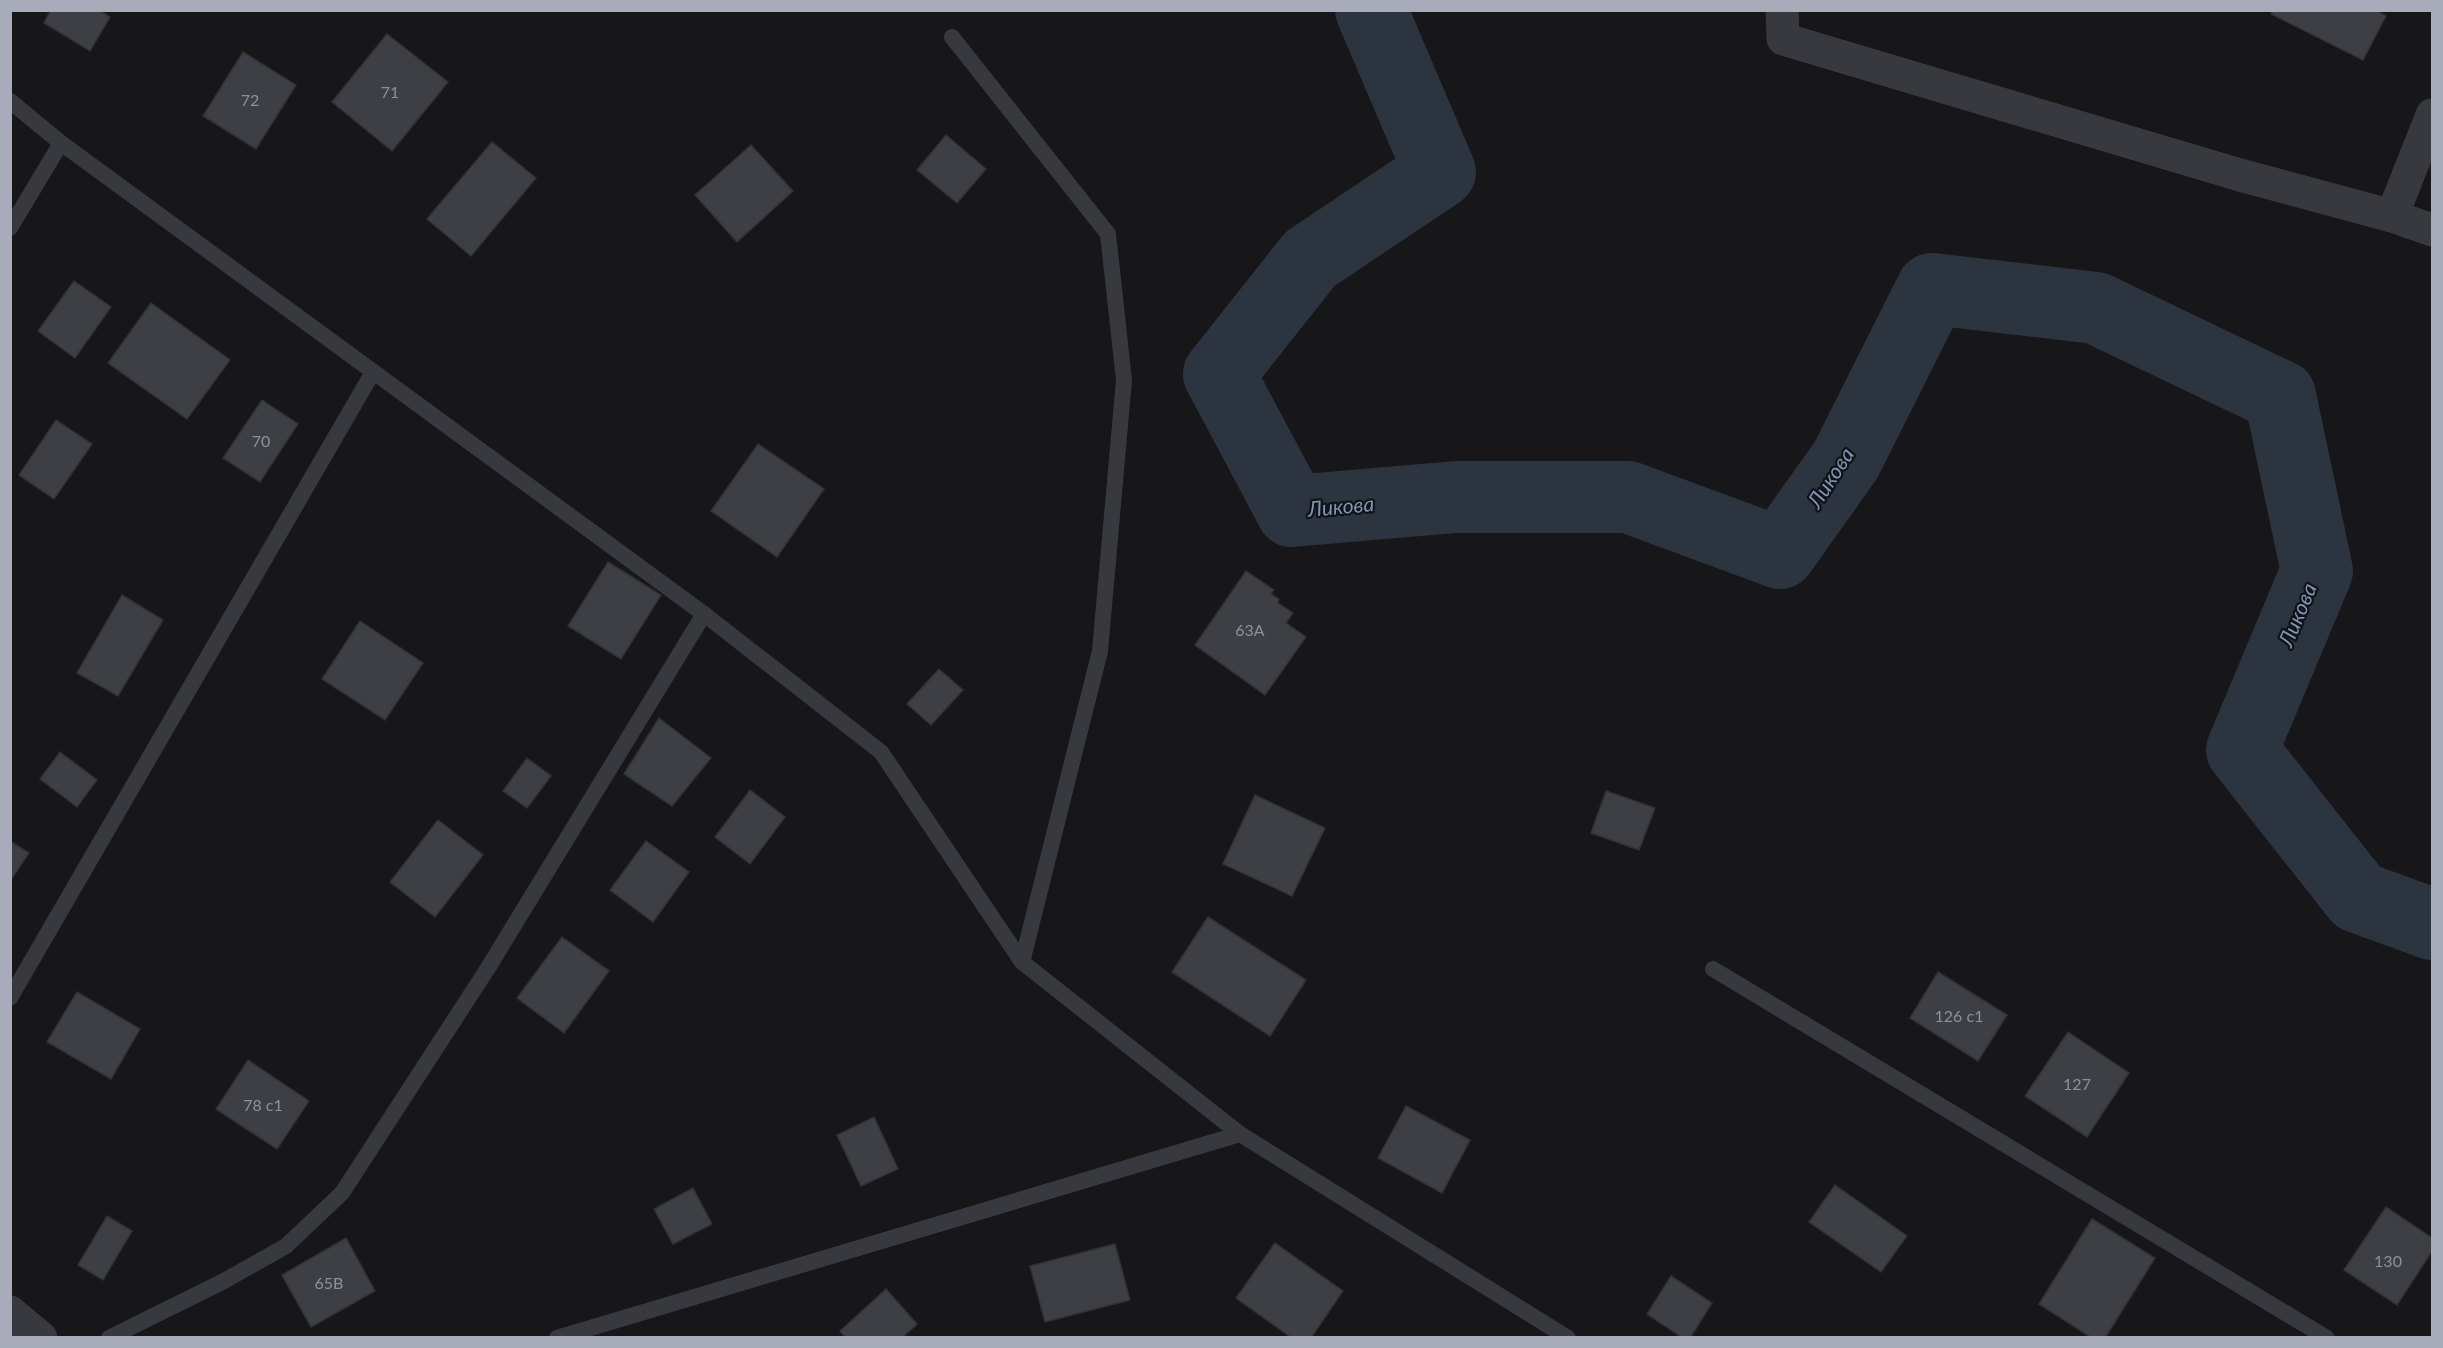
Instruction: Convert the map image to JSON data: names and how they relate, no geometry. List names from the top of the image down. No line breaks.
{"water":["Ликова"],"house_numbers":["71","72","70","63А","126 с1","127","78 с1","130","65В"]}
